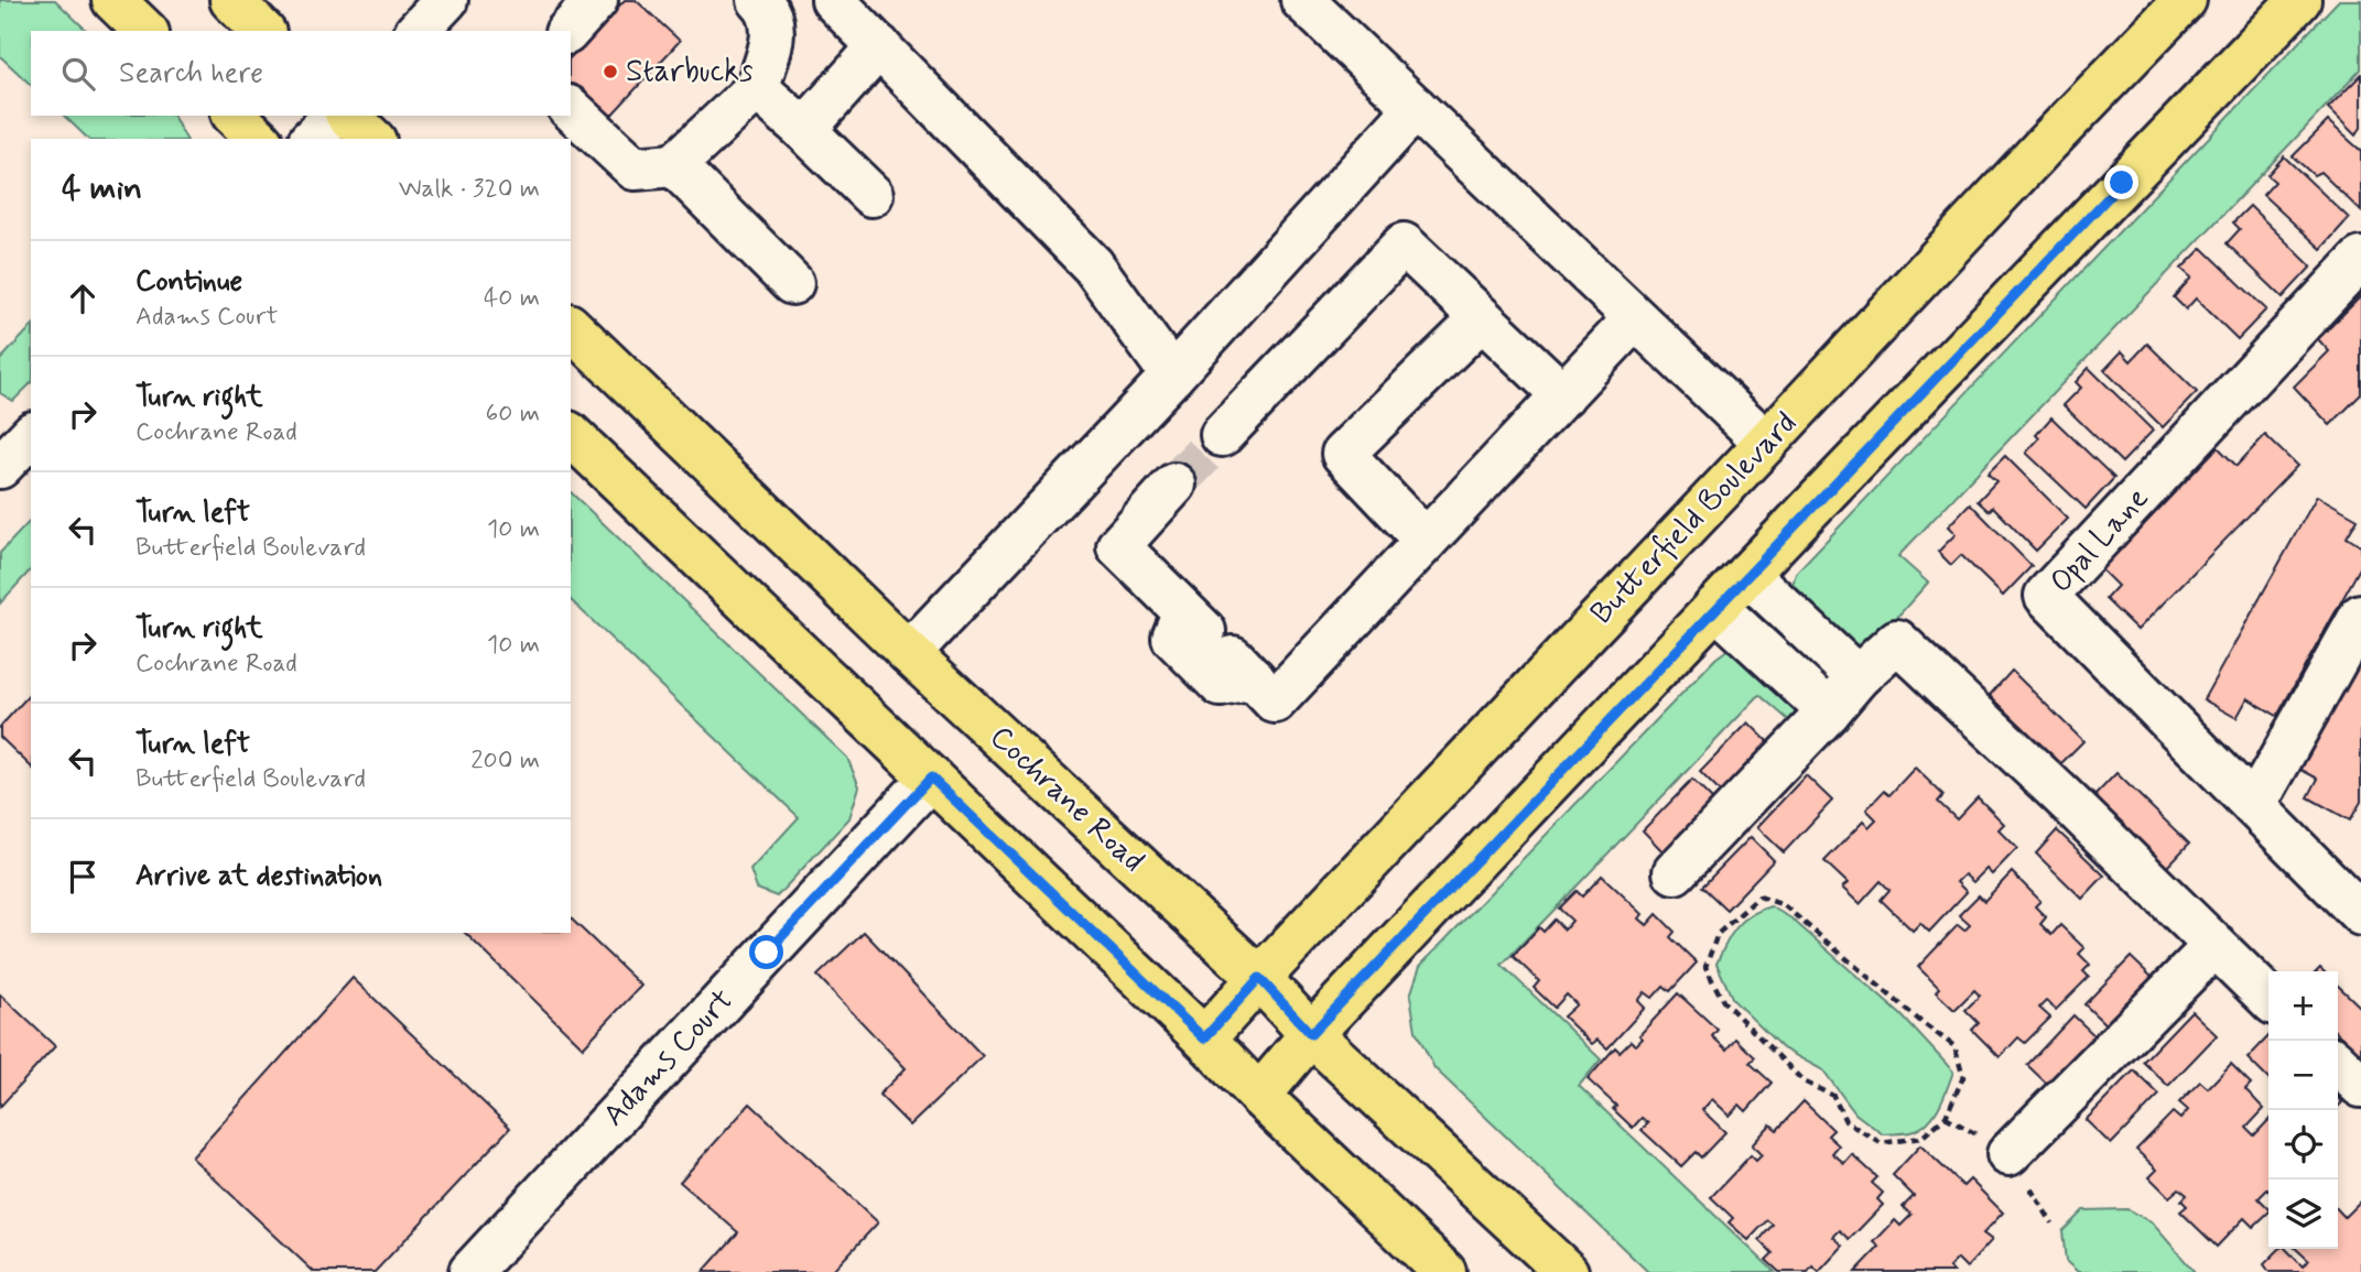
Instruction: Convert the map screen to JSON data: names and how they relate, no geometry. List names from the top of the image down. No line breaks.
{"streets":{"main road":["Butterfield Boulevard","Cochrane Road"],"street":["Opal Lane","Adams Court"]},"crossings":[["Butterfield Boulevard","Cochrane Road"]],"places":["Starbucks"],"page":{"search":"Search here","heading":["4 min","Walk · 320 m"],"list":[["Continue","Adams Court","40 m"],["Turn right","Cochrane Road","60 m"],["Turn left","Butterfield Boulevard","10 m"],["Turn right","Cochrane Road","10 m"],["Turn left","Butterfield Boulevard","200 m"],"Arrive at destination"],"map_buttons":["+","−"]}}
